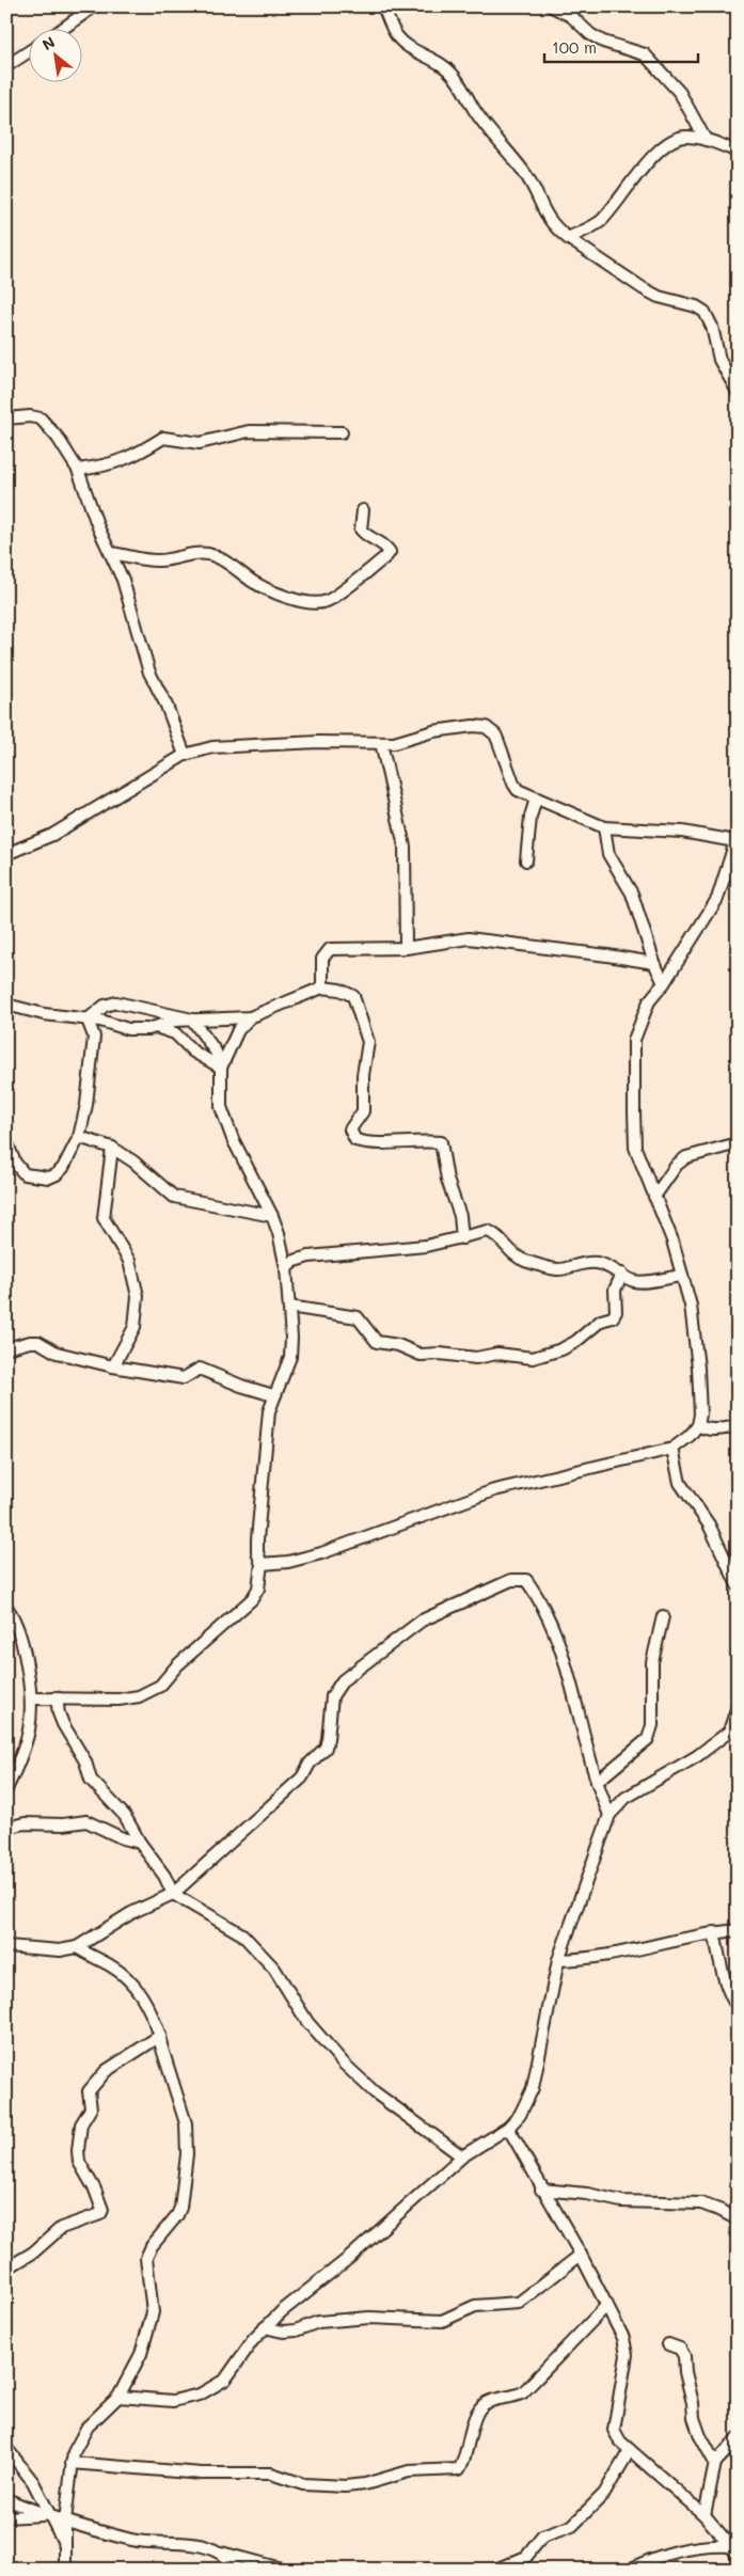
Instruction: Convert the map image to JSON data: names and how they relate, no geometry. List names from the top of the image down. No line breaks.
{"scale_bar":"100 m","north":"top left"}
